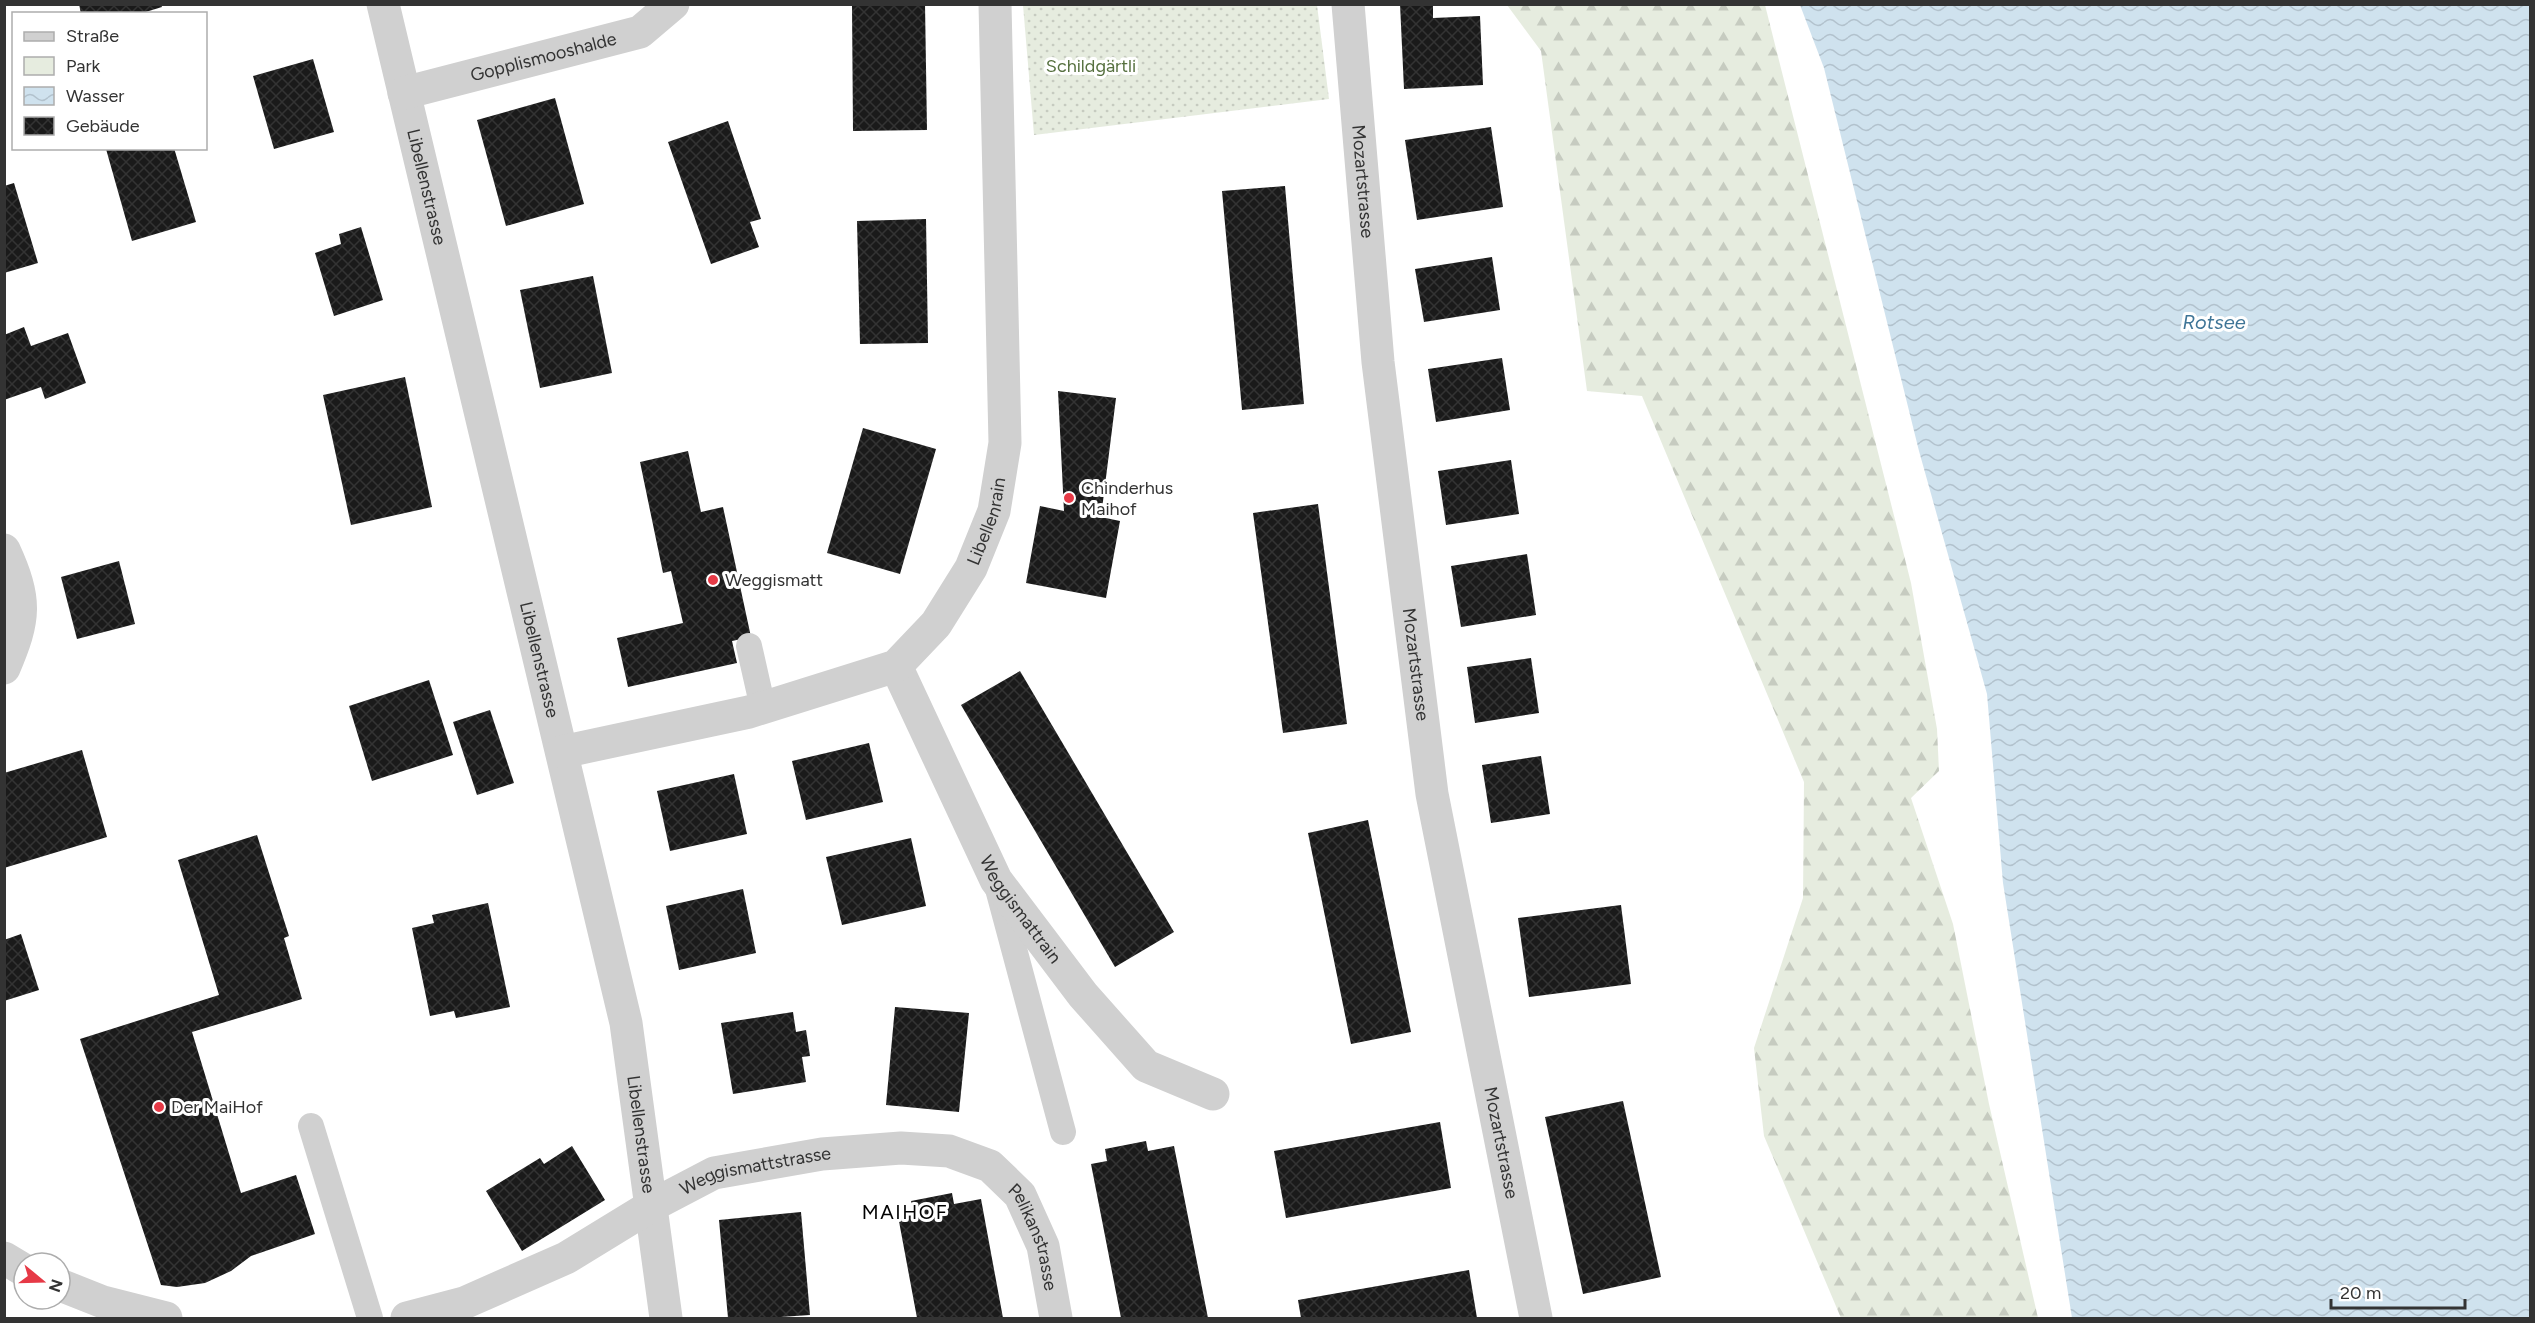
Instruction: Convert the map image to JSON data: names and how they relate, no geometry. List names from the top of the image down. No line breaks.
{"streets":{"street":["Gopplismooshalde","Mozartstrasse","Libellenstrasse","Libellenrain","Weggismattrain","Weggismattstrasse","Pelikanstrasse"]},"crossings":[["Gopplismooshalde","Libellenstrasse"],["Libellenstrasse","Libellenrain"],["Libellenstrasse","Weggismattstrasse"],["Libellenrain","Weggismattrain"],["Weggismattstrasse","Pelikanstrasse"]],"districts":["MAIHOF"],"water":["Rotsee"],"parks":["Schildgärtli"],"places":["Chinderhus Maihof","Weggismatt","Der MaiHof"],"legend":["Straße","Park","Wasser","Gebäude"],"scale_bar":"20 m","north":"right"}
